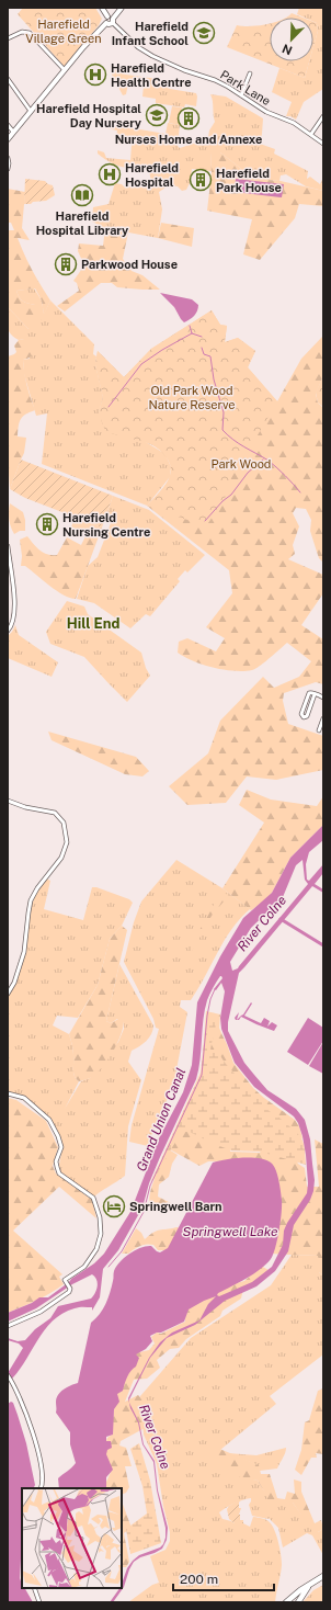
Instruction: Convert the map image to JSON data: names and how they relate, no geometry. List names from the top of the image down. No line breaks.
{"streets":{"street":["Park Lane"]},"districts":["Hill End"],"water":["River Colne","Grand Union Canal","Springwell Lake"],"parks":["Harefield Village Green","Old Park Wood Nature Reserve","Park Wood"],"places":{"school or university":["Harefield Infant School","Harefield Hospital Day Nursery"],"hospital":["Harefield Health Centre","Harefield Hospital"],"building":["Nurses Home and Annexe","Harefield Park House","Parkwood House","Harefield Nursing Centre"],"library":["Harefield Hospital Library"],"hotel":["Springwell Barn"]},"scale_bar":"200 m","north":"bottom left"}
